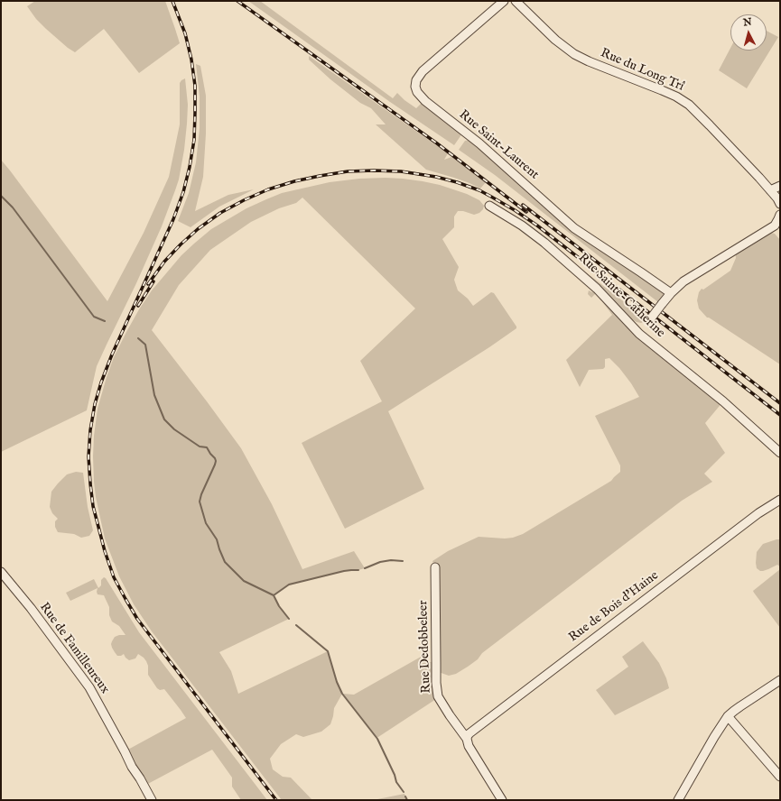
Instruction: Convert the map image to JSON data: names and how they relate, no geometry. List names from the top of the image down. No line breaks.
{"streets":{"street":["Rue du Long Trî","Rue Saint-Laurent","Rue Sainte-Catherine","Rue de Bois d'Haine","Rue Dedobbeleer","Rue de Familleureux"]},"crossings":[["Rue de Bois d'Haine","Rue Dedobbeleer"]],"north":"top"}
